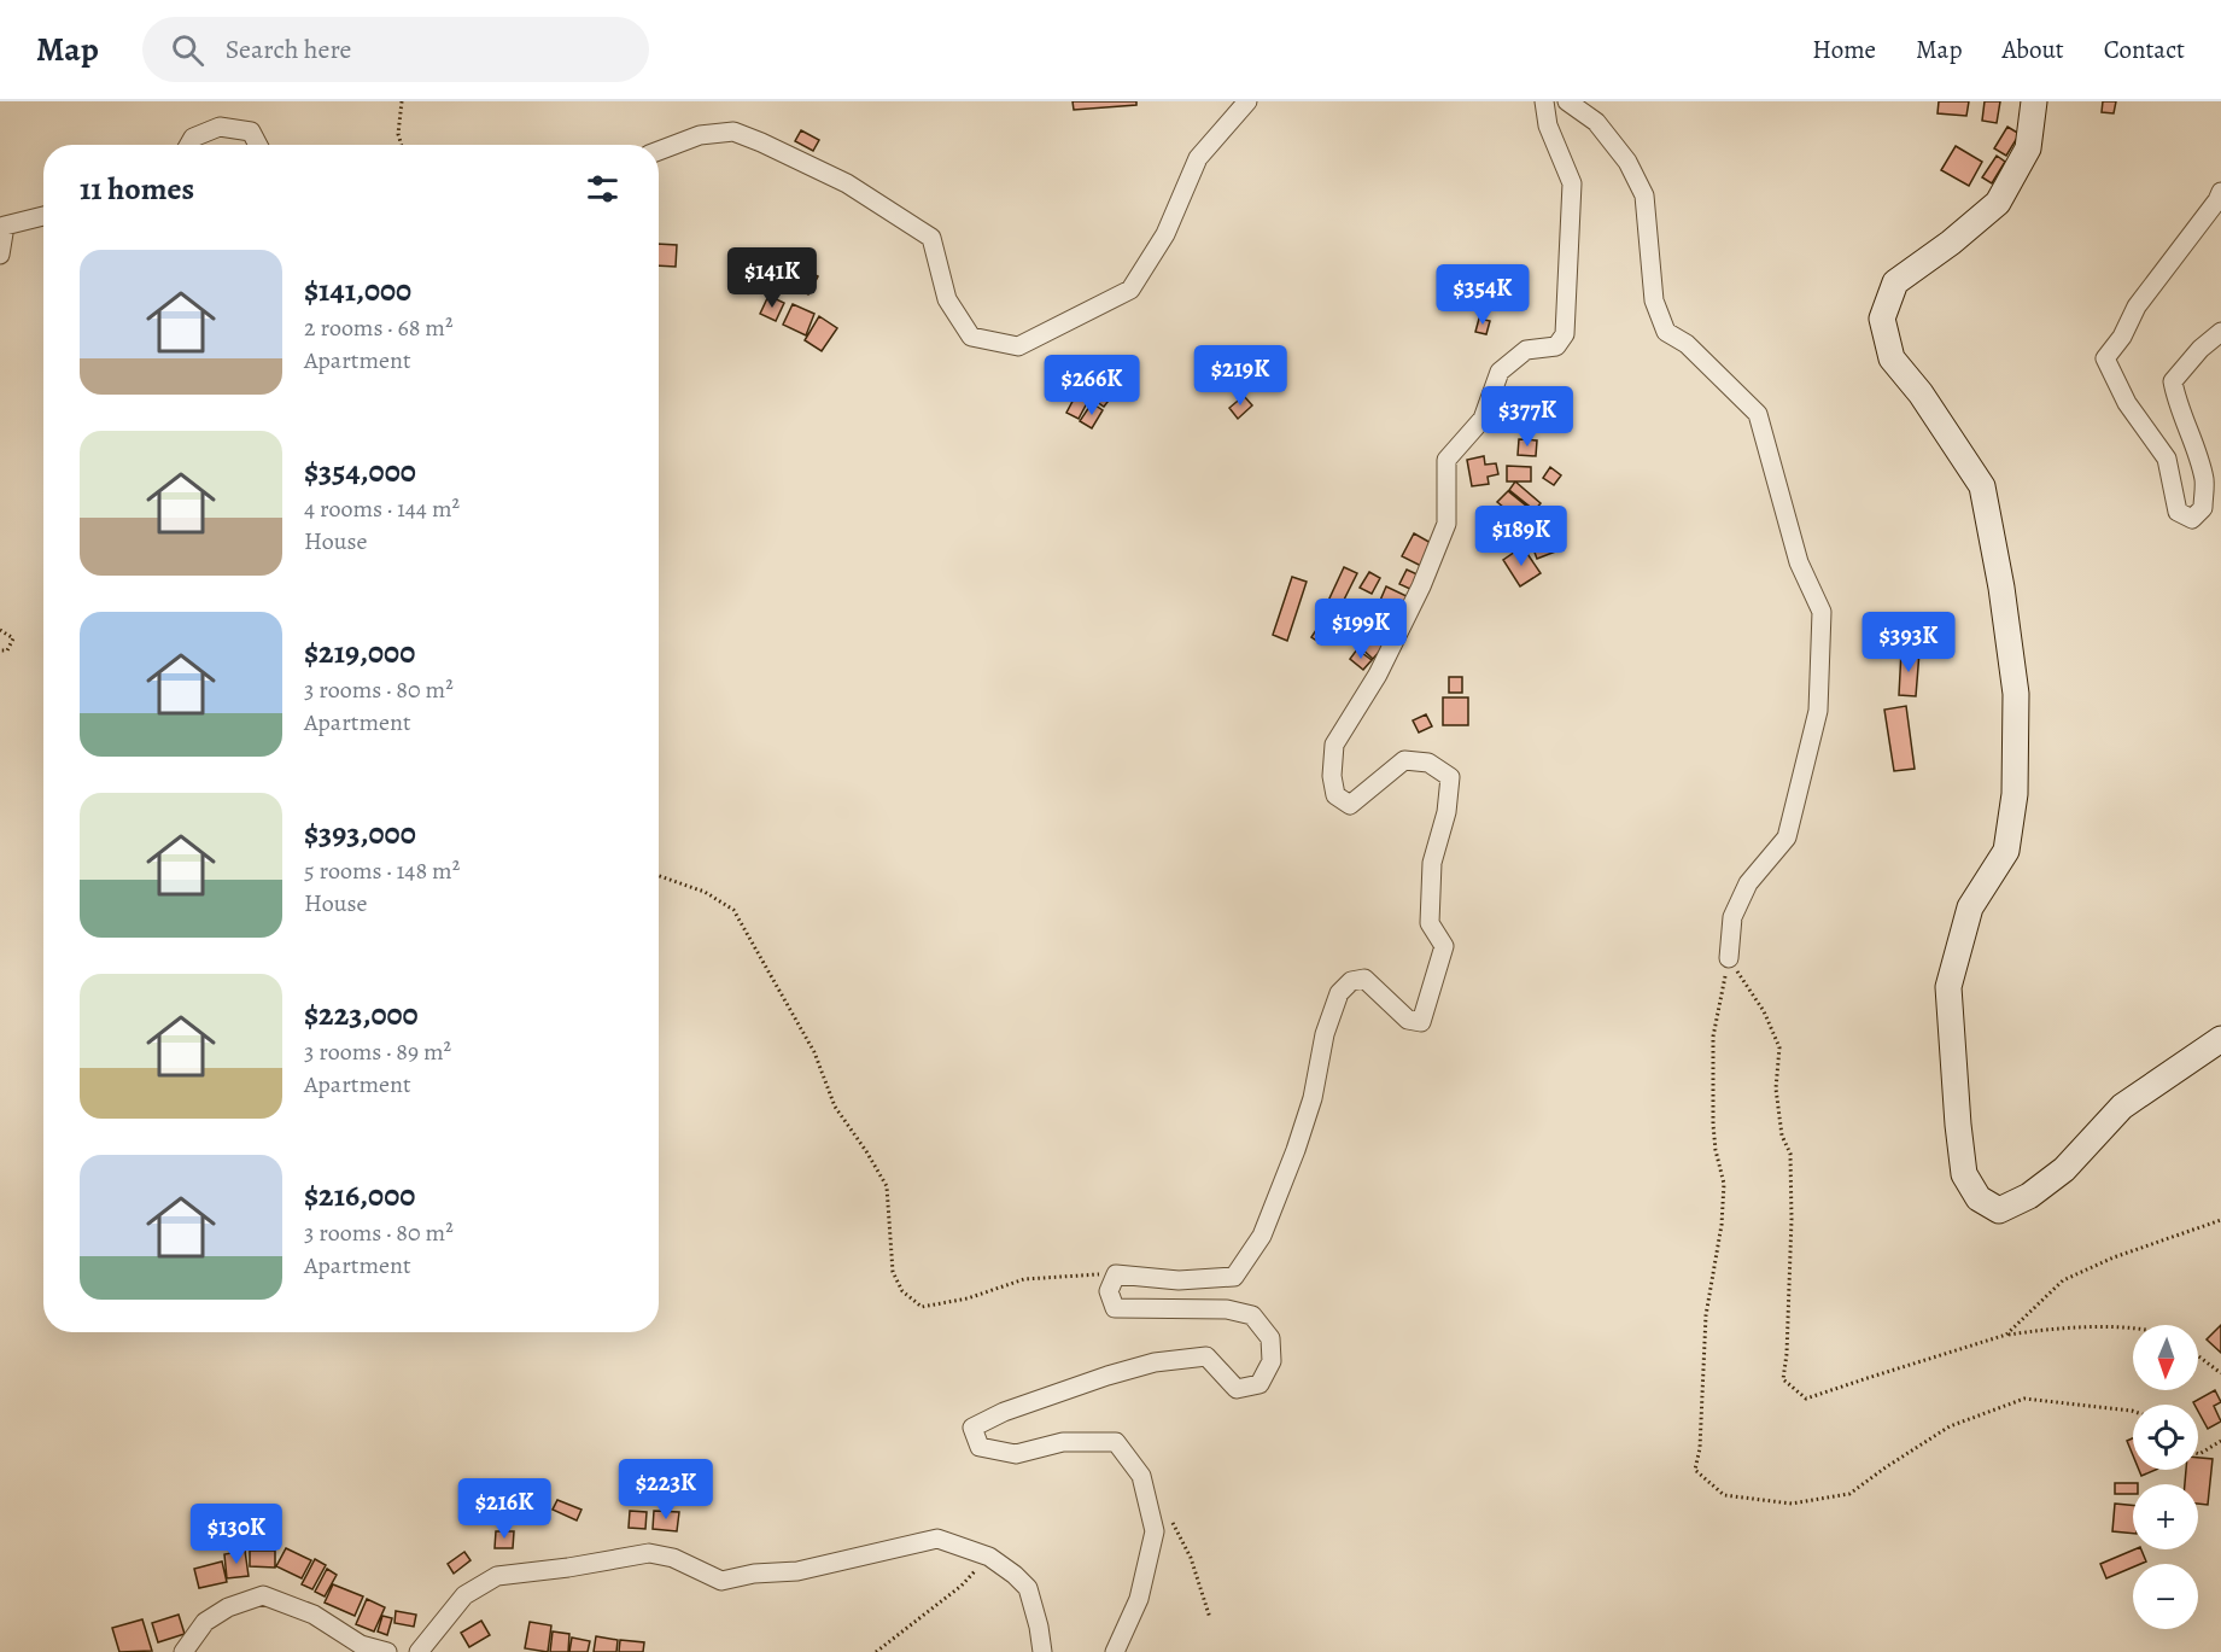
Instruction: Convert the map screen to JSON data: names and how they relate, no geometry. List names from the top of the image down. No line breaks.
{"north":"bottom","page":{"header":"Map","search":"Search here","nav":["Home","Map","About","Contact"],"heading":"11 homes","list":[{"name":"$141,000","note":"2 rooms · 68 m² · Apartment"},{"name":"$354,000","note":"4 rooms · 144 m² · House"},{"name":"$219,000","note":"3 rooms · 80 m² · Apartment"},{"name":"$393,000","note":"5 rooms · 148 m² · House"},{"name":"$223,000","note":"3 rooms · 89 m² · Apartment"},{"name":"$216,000","note":"3 rooms · 80 m² · Apartment"}],"price":["$141K","$354K","$219K","$266K","$377K","$189K","$199K","$393K","$223K","$216K","$130K"],"map_buttons":["+","−"]}}
